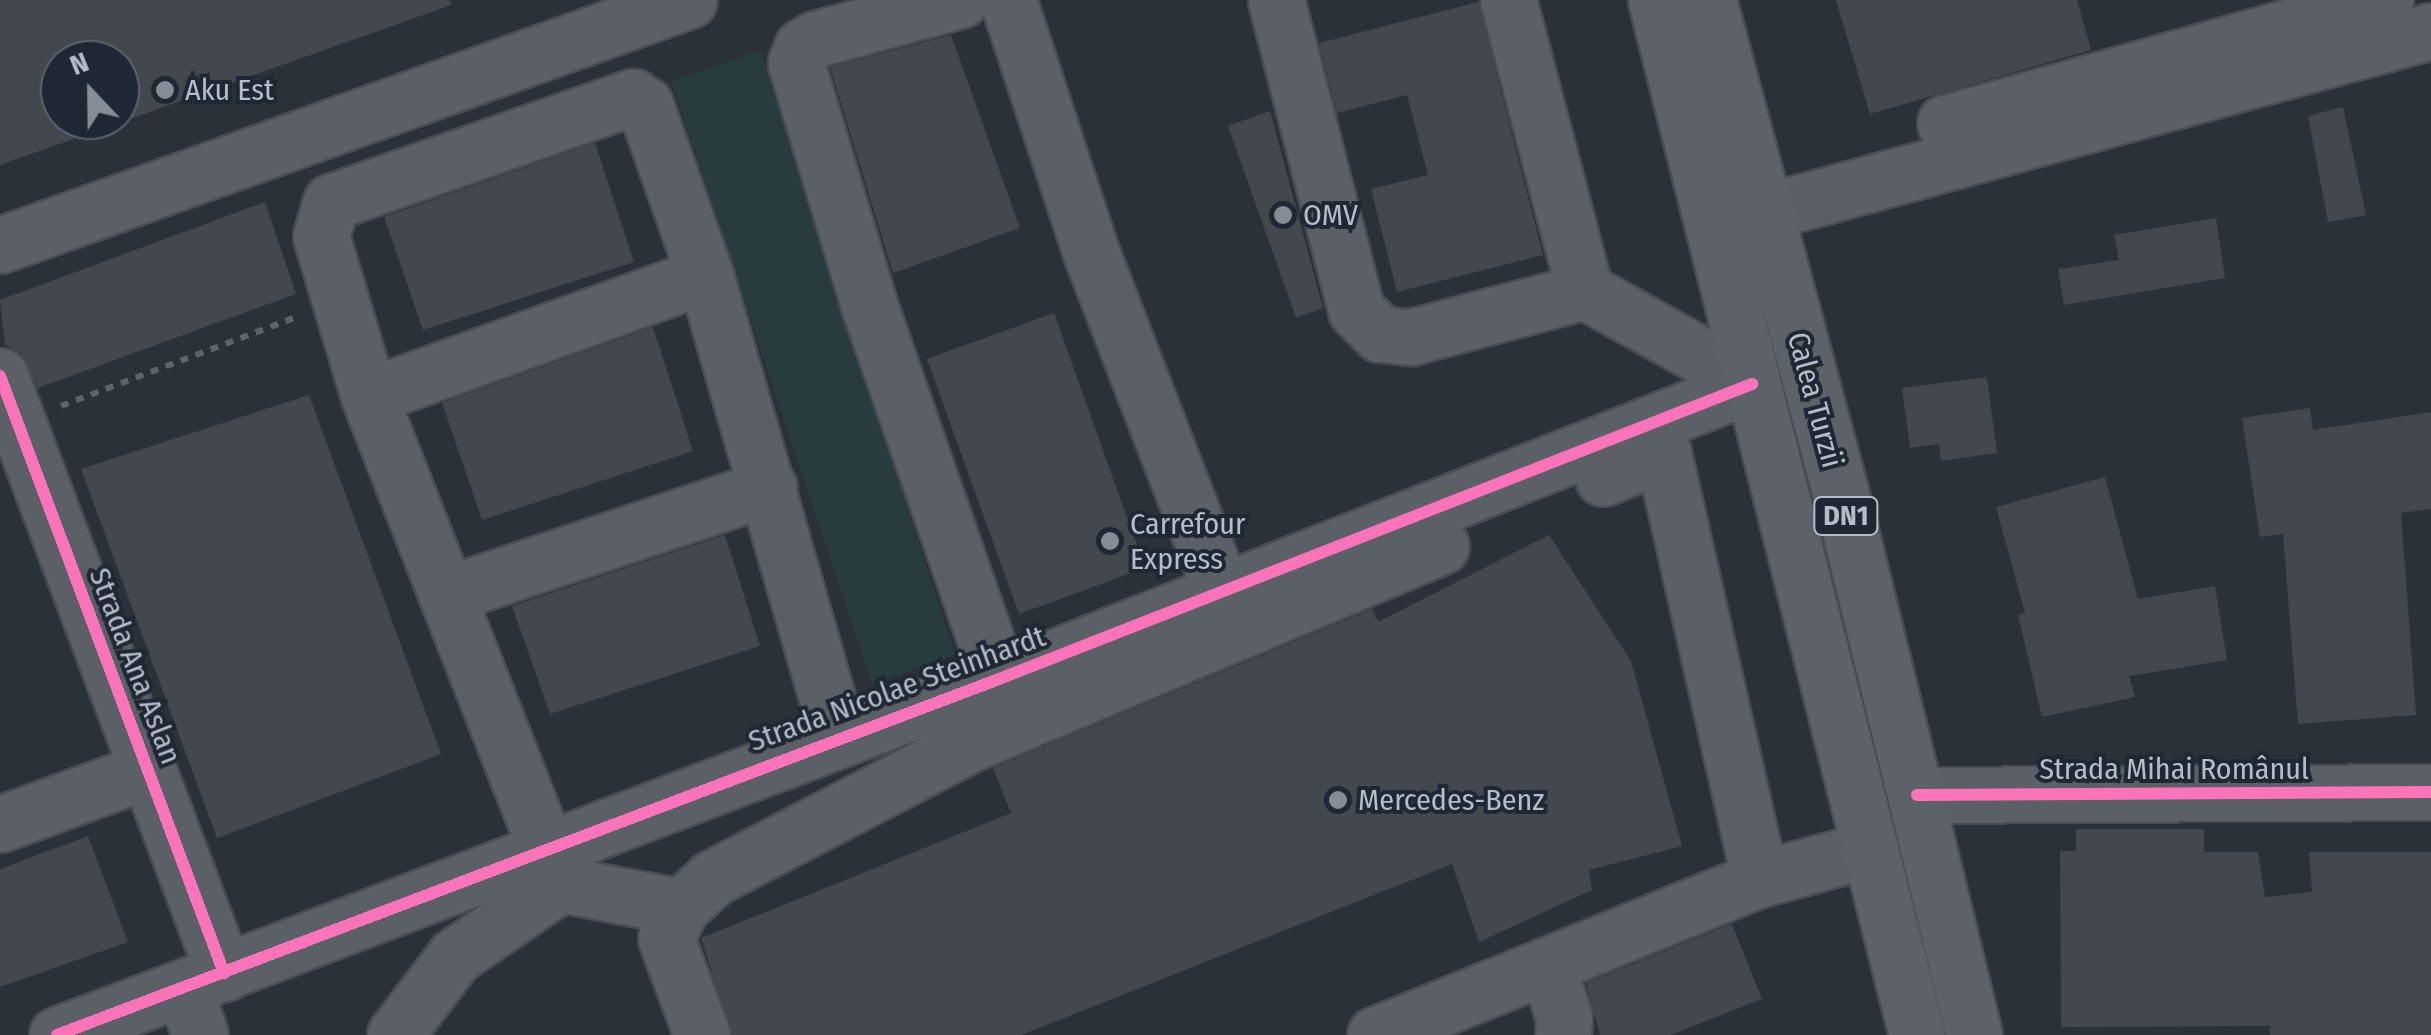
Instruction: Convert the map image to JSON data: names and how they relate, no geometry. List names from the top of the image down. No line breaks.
{"streets":{"main road":["Calea Turzii","DN1"],"street":["Strada Ana Aslan","Strada Nicolae Steinhardt","Strada Mihai Românul"]},"crossings":[["Calea Turzii","Strada Nicolae Steinhardt"],["Calea Turzii","Strada Mihai Românul"],["Strada Ana Aslan","Strada Nicolae Steinhardt"]],"places":["Aku Est","OMV","Carrefour Express","Mercedes-Benz"],"north":"top"}
